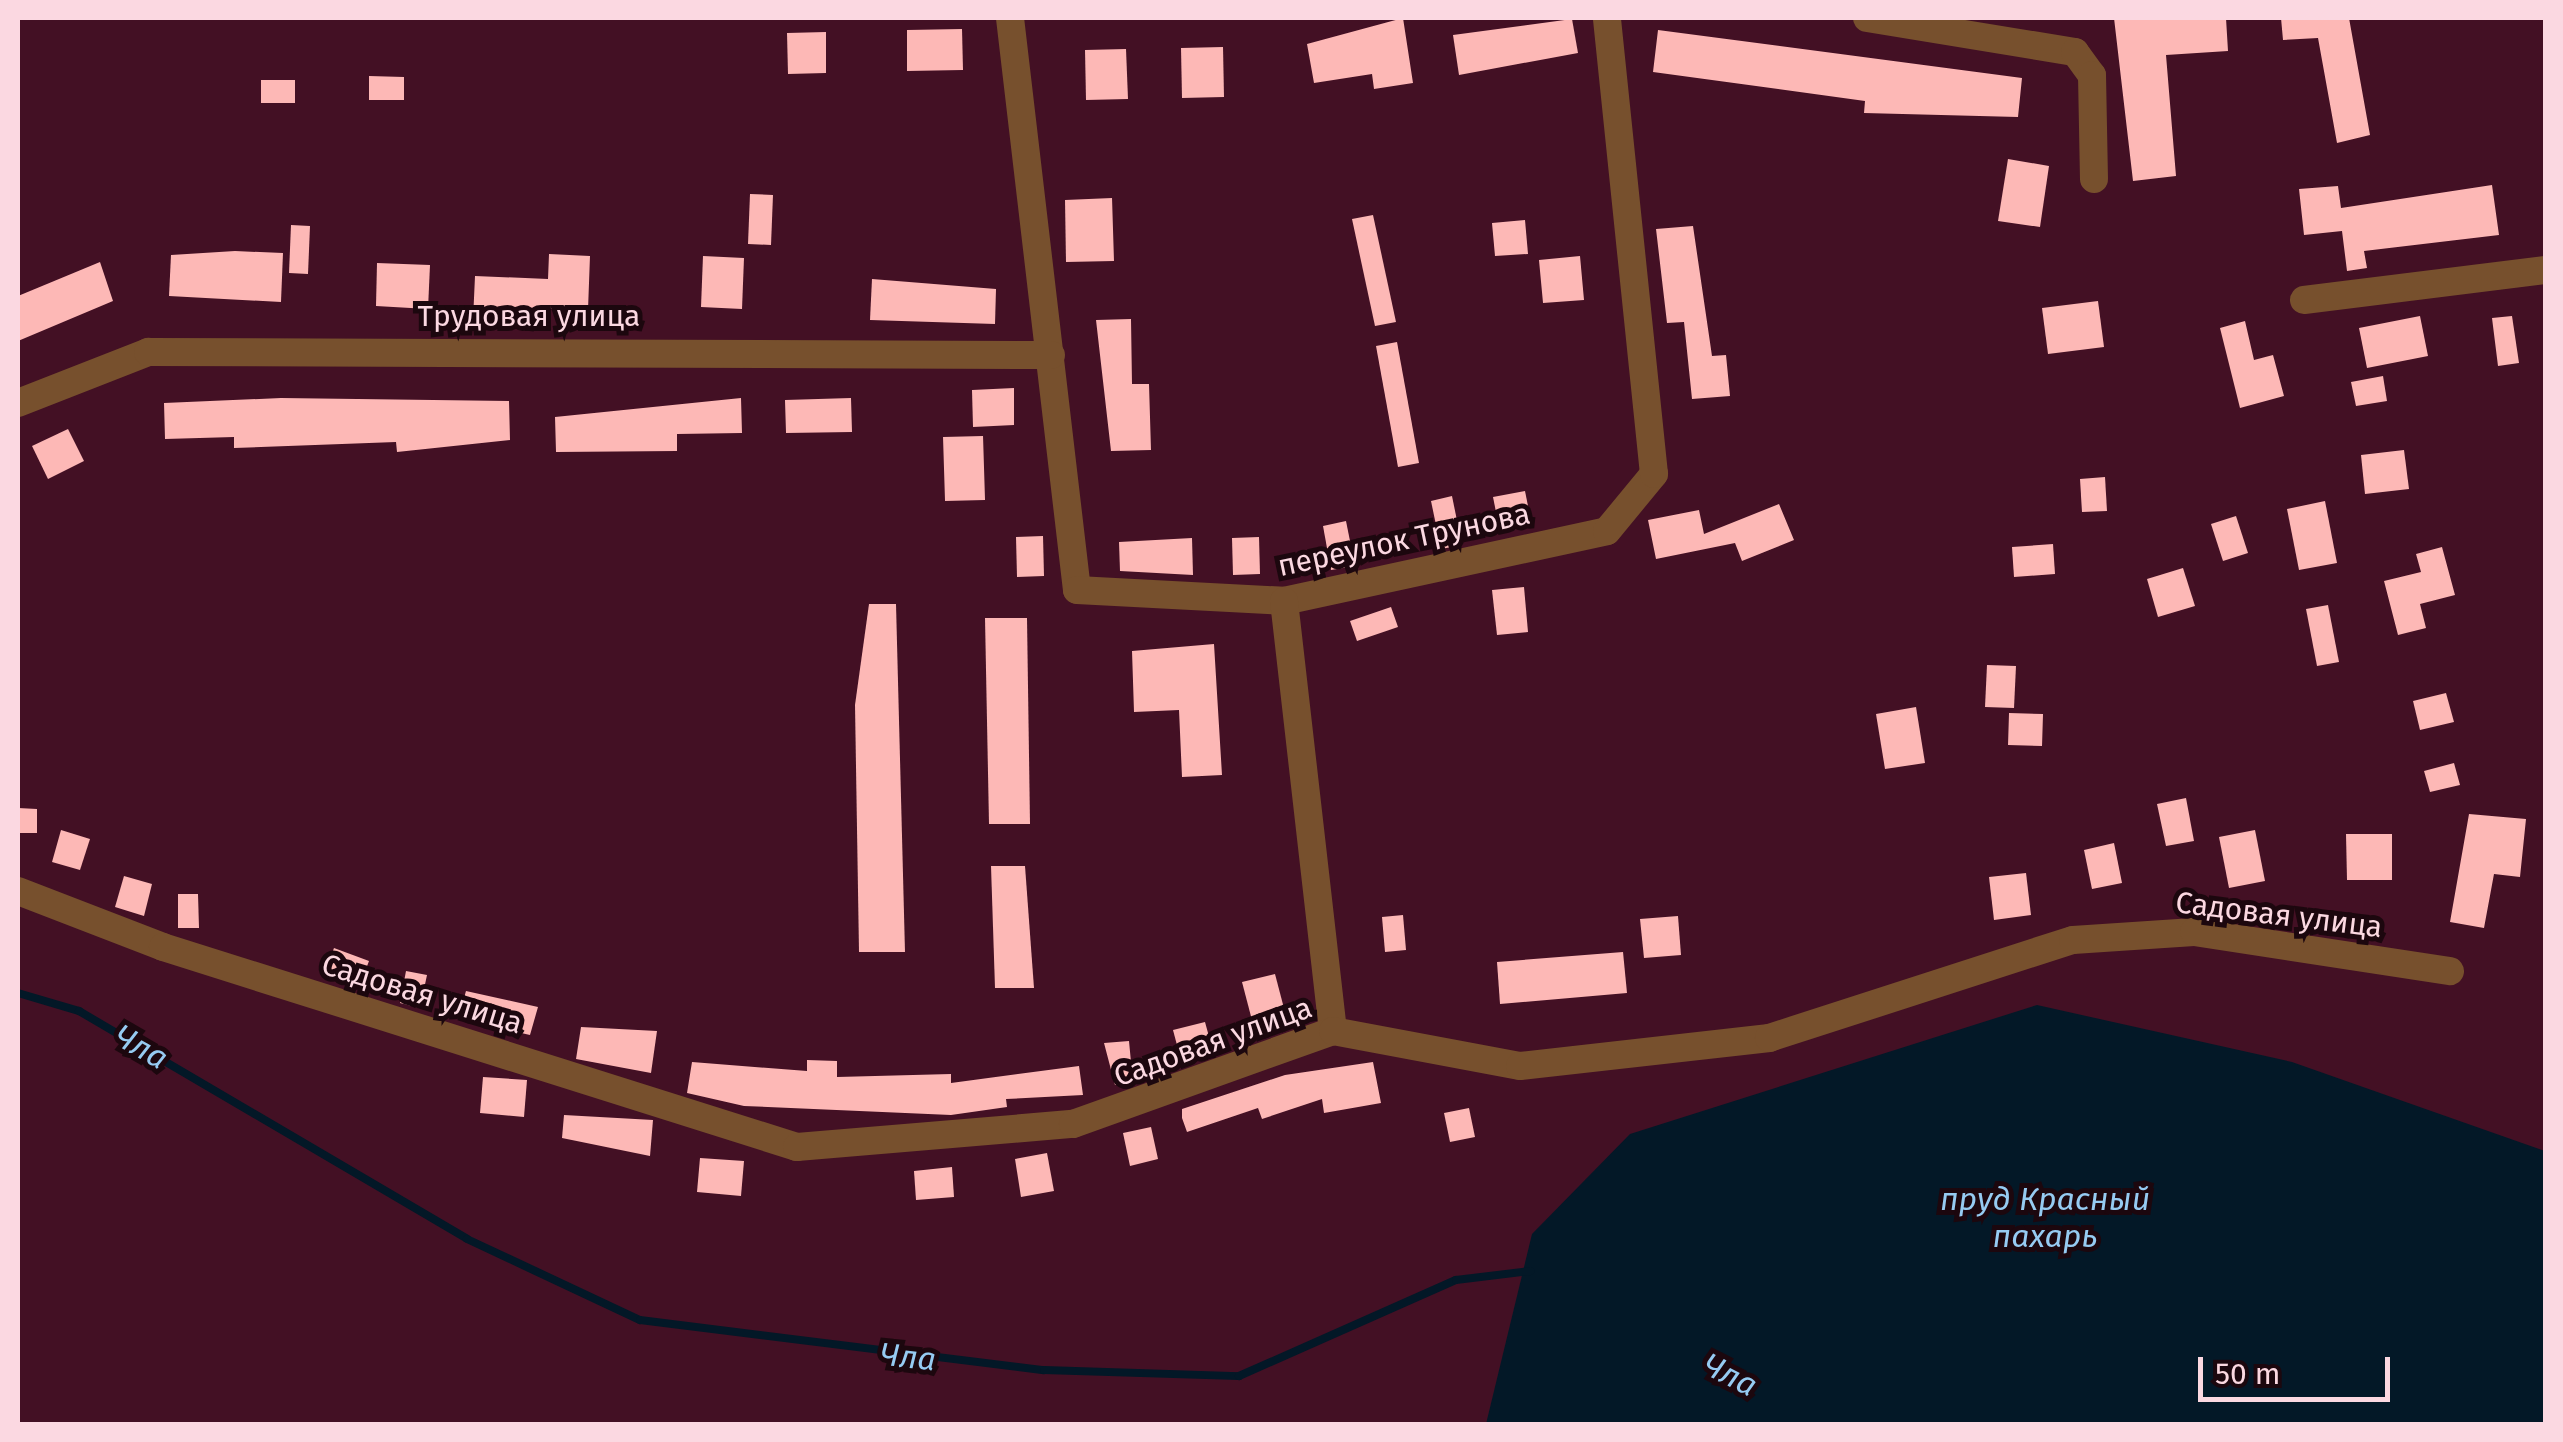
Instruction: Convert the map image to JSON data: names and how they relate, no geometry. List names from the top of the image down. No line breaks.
{"streets":{"street":["Трудовая улица","переулок Трунова","Садовая улица"]},"crossings":[["Трудовая улица","переулок Трунова"]],"water":["Чла","пруд Красный пахарь"],"scale_bar":"50 m"}
